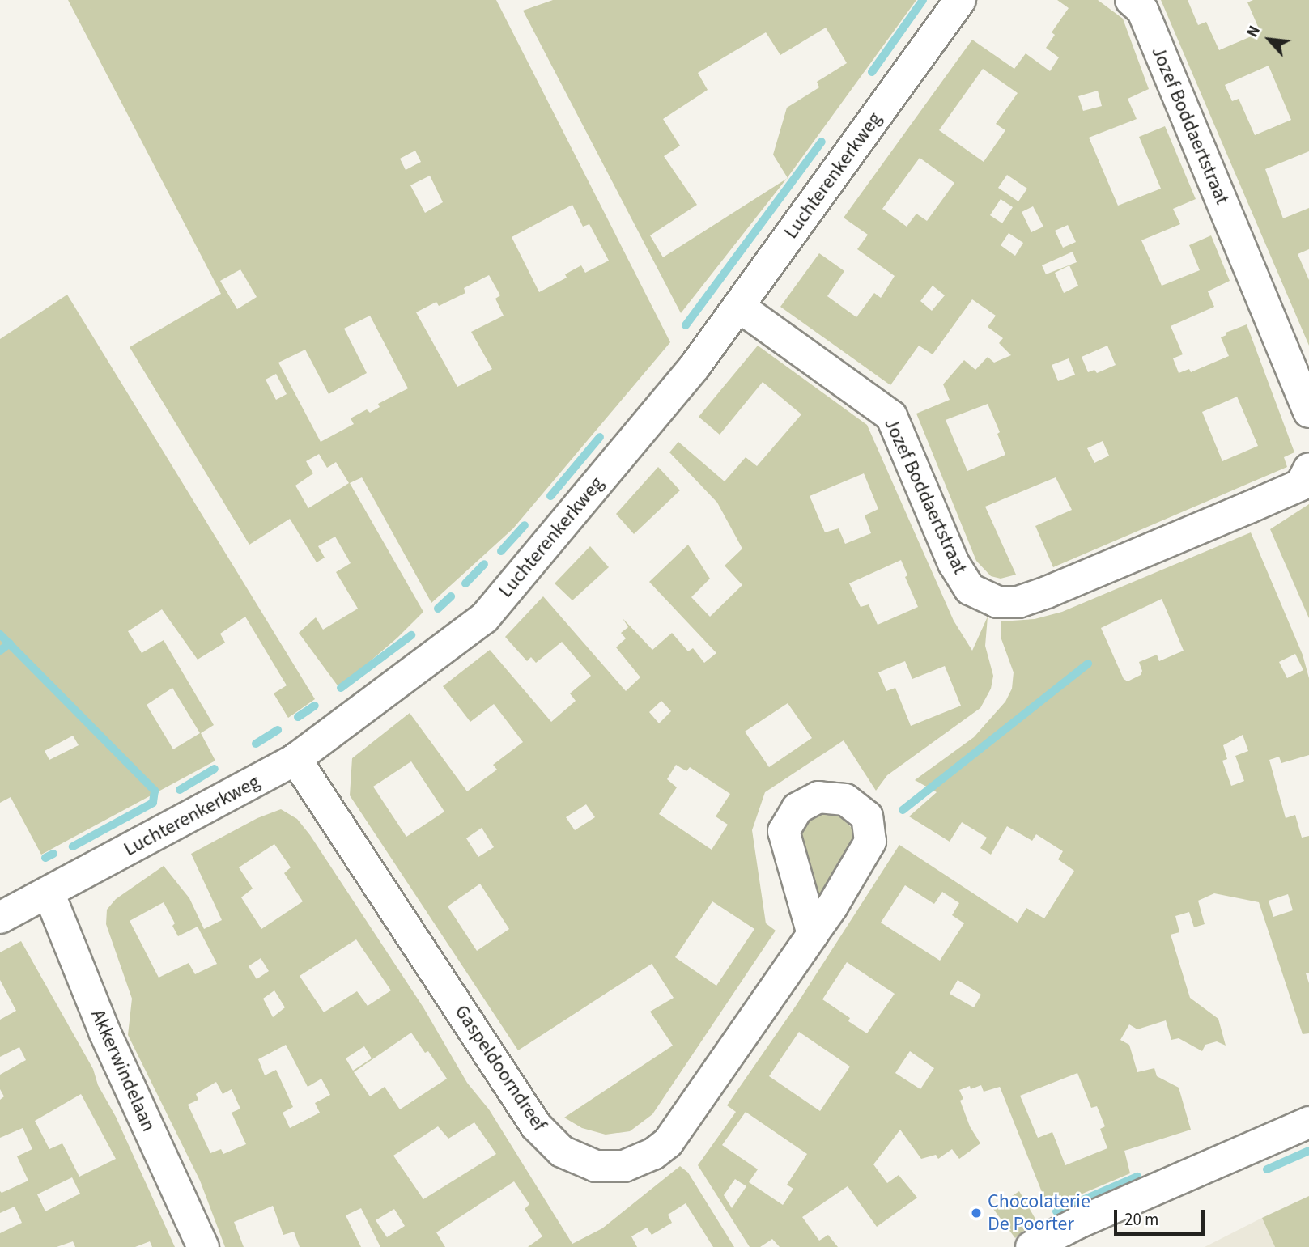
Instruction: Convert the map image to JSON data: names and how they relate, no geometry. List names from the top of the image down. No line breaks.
{"streets":{"street":["Jozef Boddaertstraat","Luchterenkerkweg","Gaspeldoorndreef","Akkerwindelaan"]},"crossings":[["Jozef Boddaertstraat","Luchterenkerkweg"],["Luchterenkerkweg","Gaspeldoorndreef"],["Luchterenkerkweg","Akkerwindelaan"]],"places":["Chocolaterie De Poorter"],"scale_bar":"20 m","north":"top left"}
